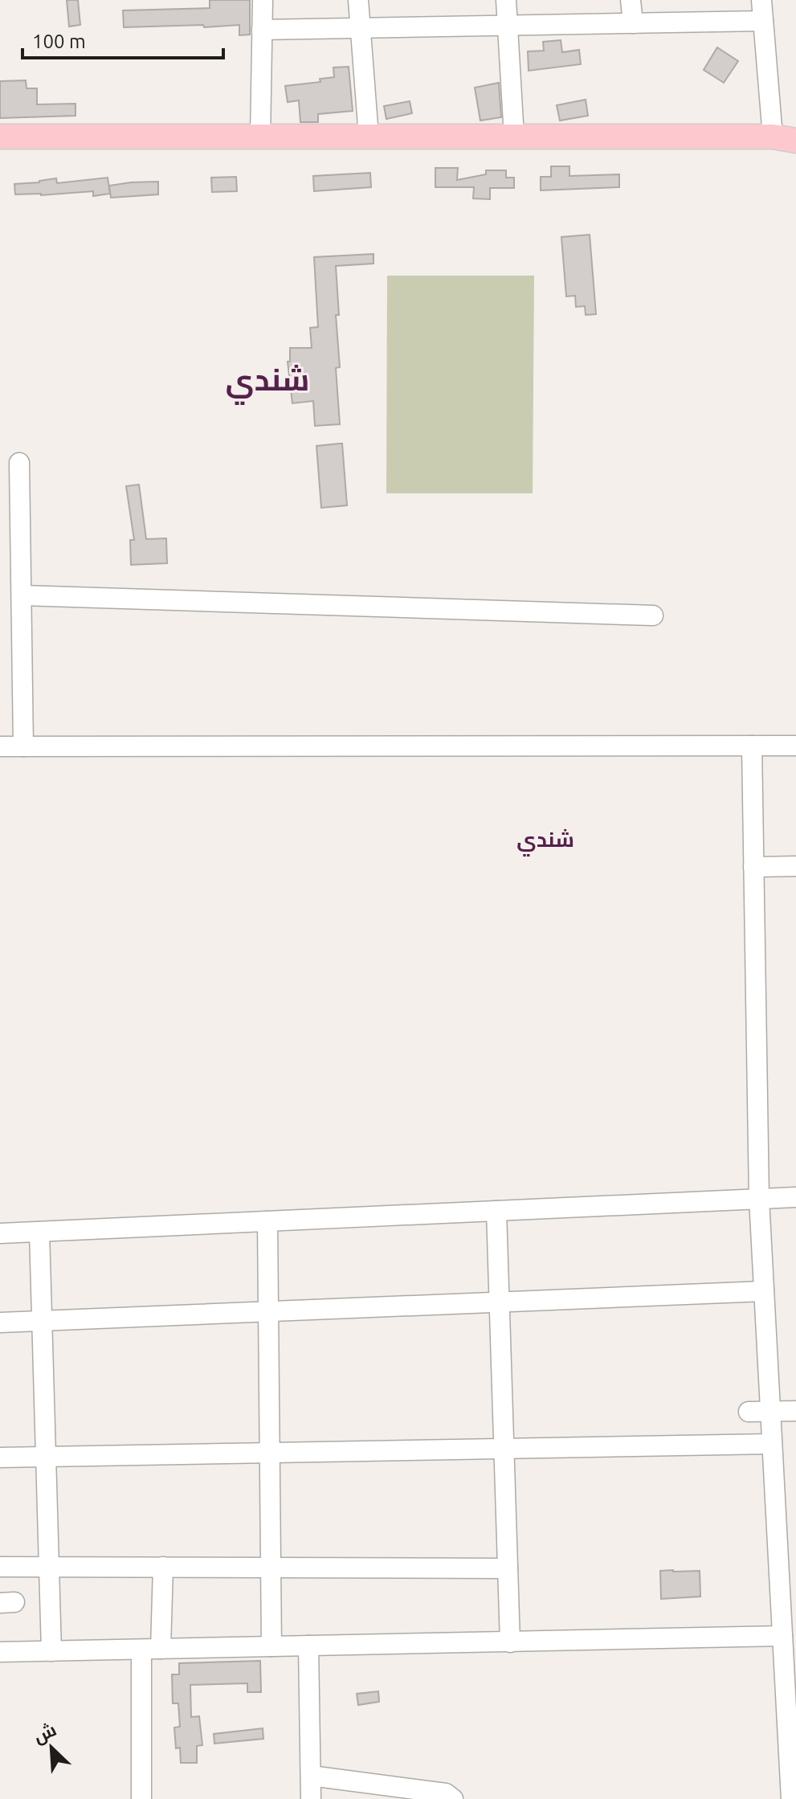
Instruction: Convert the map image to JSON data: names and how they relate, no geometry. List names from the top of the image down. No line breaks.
{"districts":["شندي","شندي"],"scale_bar":"100 m","north":"top left"}
